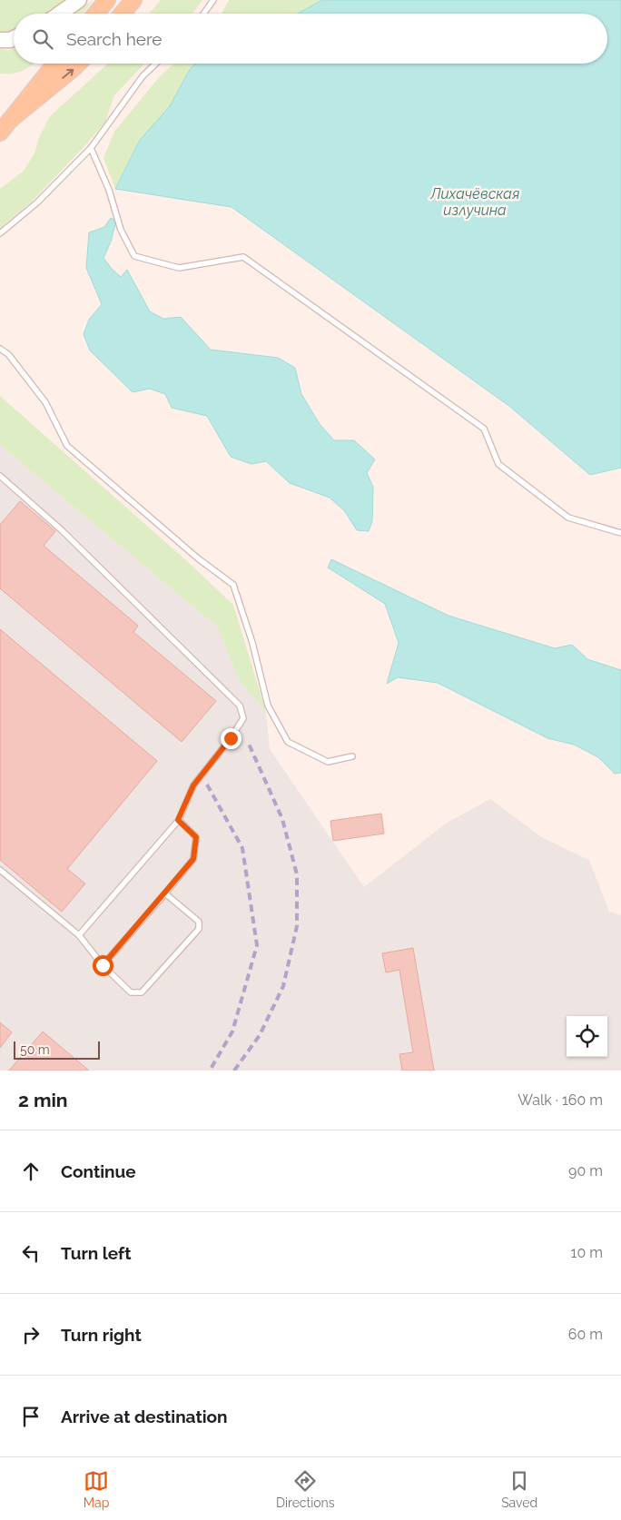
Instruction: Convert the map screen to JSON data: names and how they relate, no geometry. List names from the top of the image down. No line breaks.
{"water":["Лихачёвская излучина"],"scale_bar":"50 m","page":{"search":"Search here","scale":"50 m","heading":["2 min","Walk · 160 m"],"list":[["Continue","90 m"],["Turn left","10 m"],["Turn right","60 m"],"Arrive at destination"],"nav":["Map","Directions","Saved"]}}
